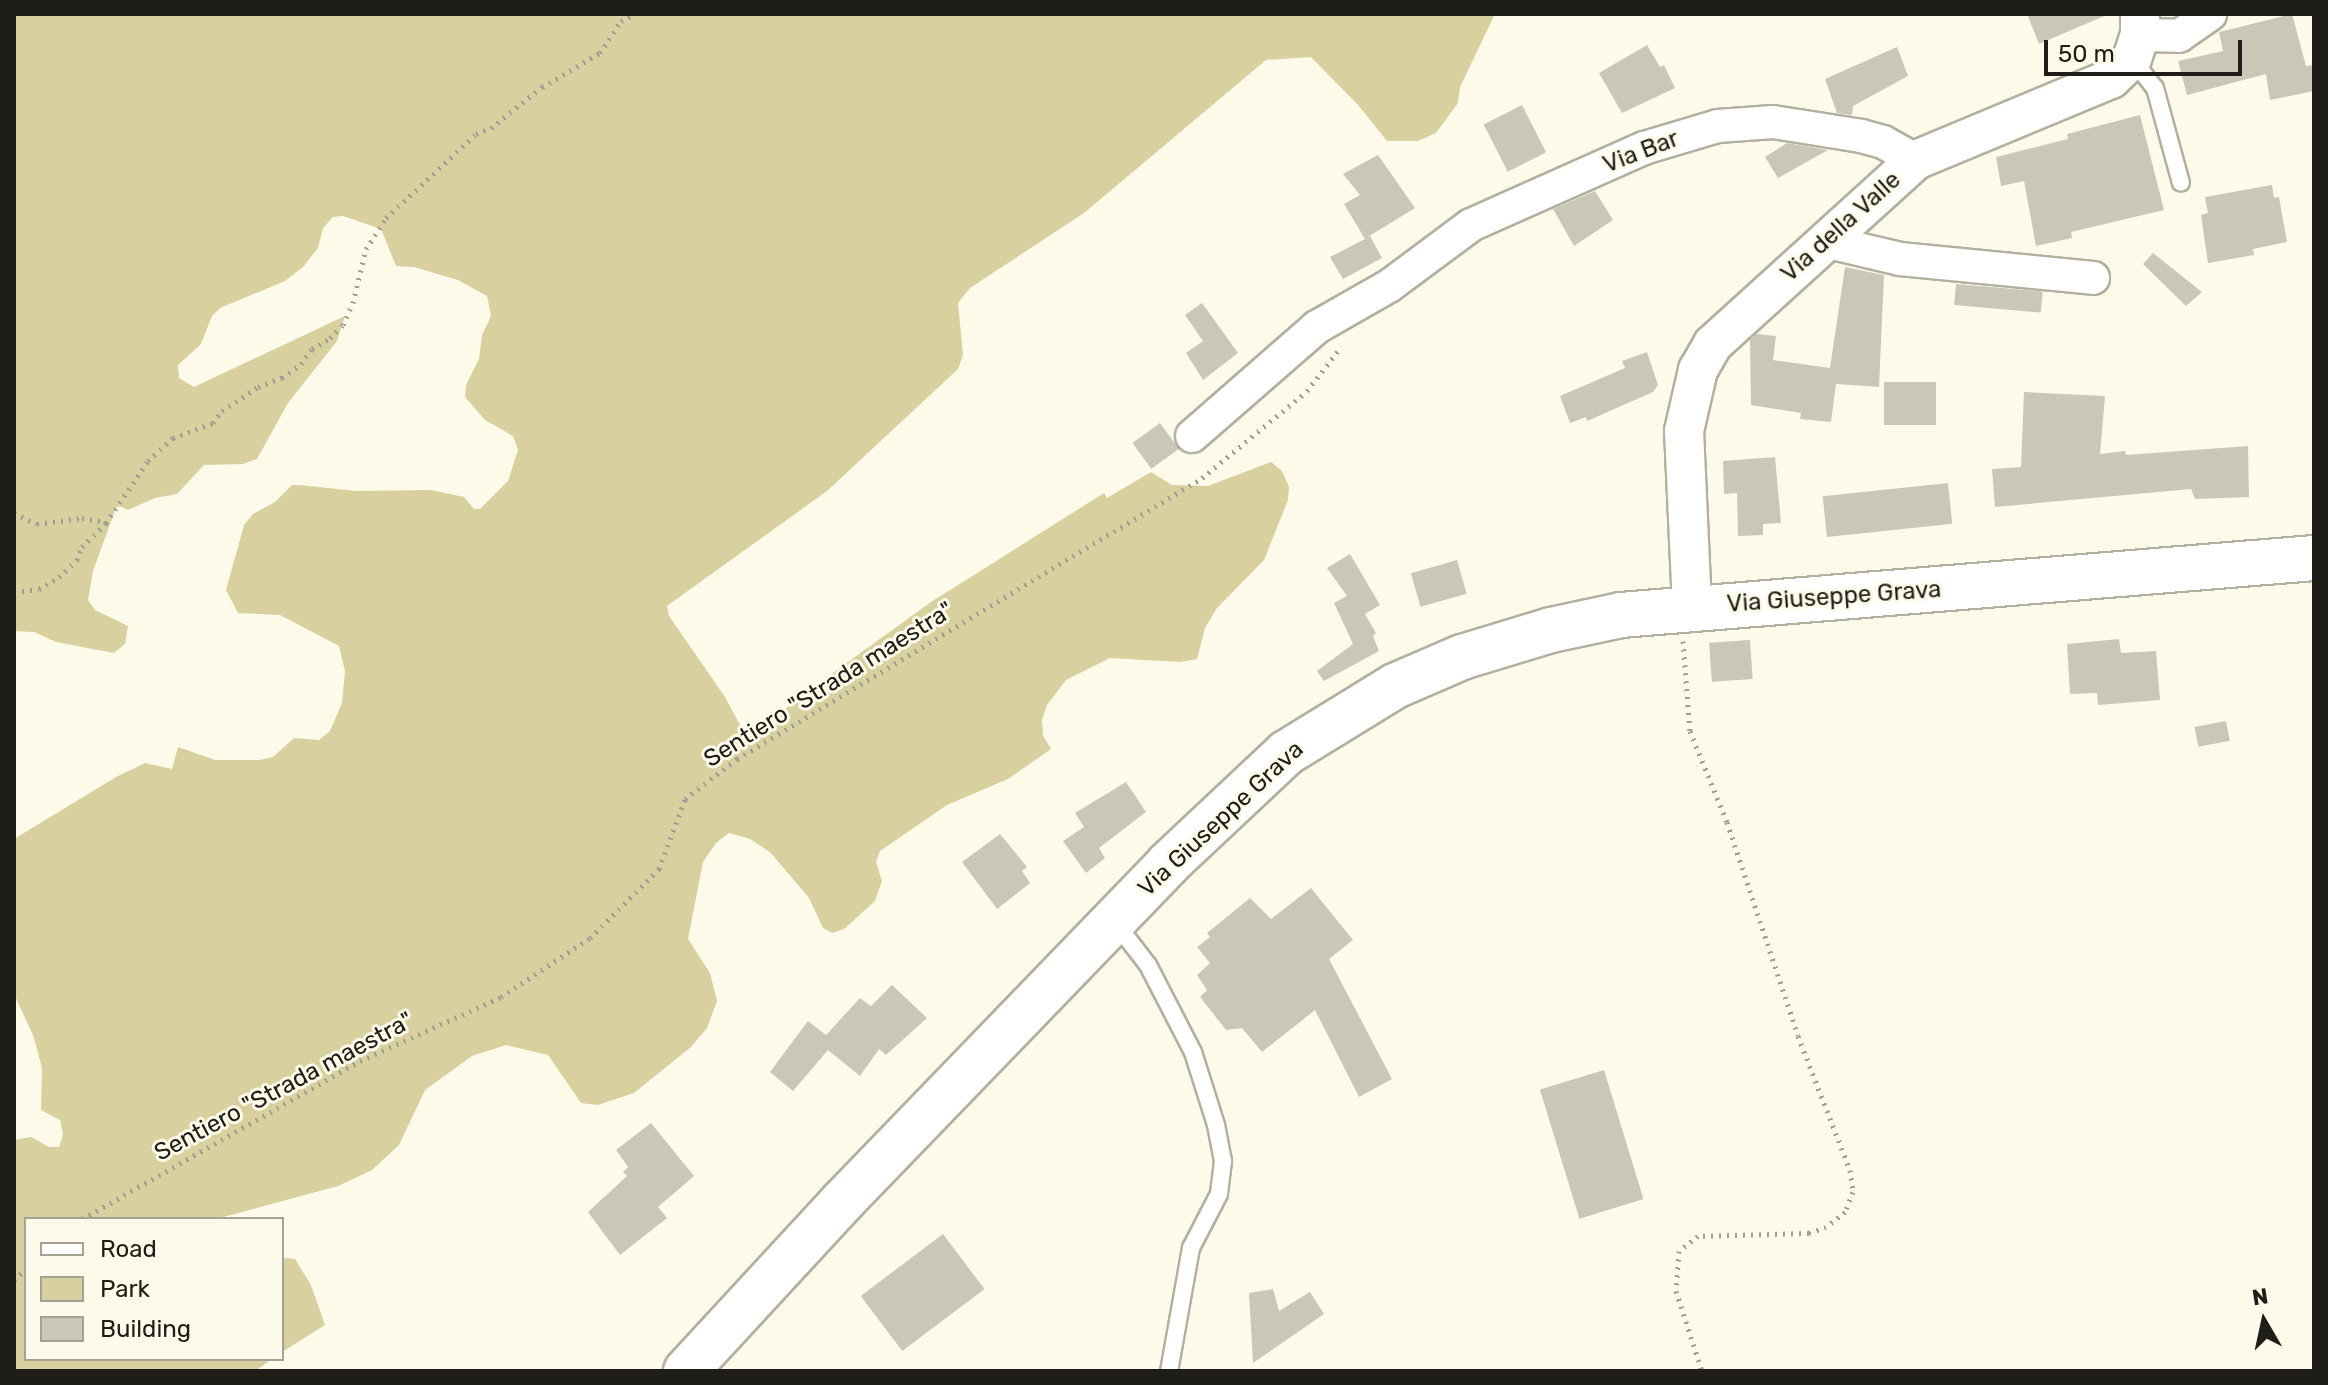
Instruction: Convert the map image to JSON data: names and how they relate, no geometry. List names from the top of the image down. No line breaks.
{"streets":{"main road":["Via Giuseppe Grava"],"street":["Via Bar","Via della Valle"],"path":["Sentiero \"Strada maestra\""]},"crossings":[["Via Bar","Via della Valle"],["Via della Valle","Via Giuseppe Grava"]],"legend":["Road","Park","Building"],"scale_bar":"50 m","north":"top"}
